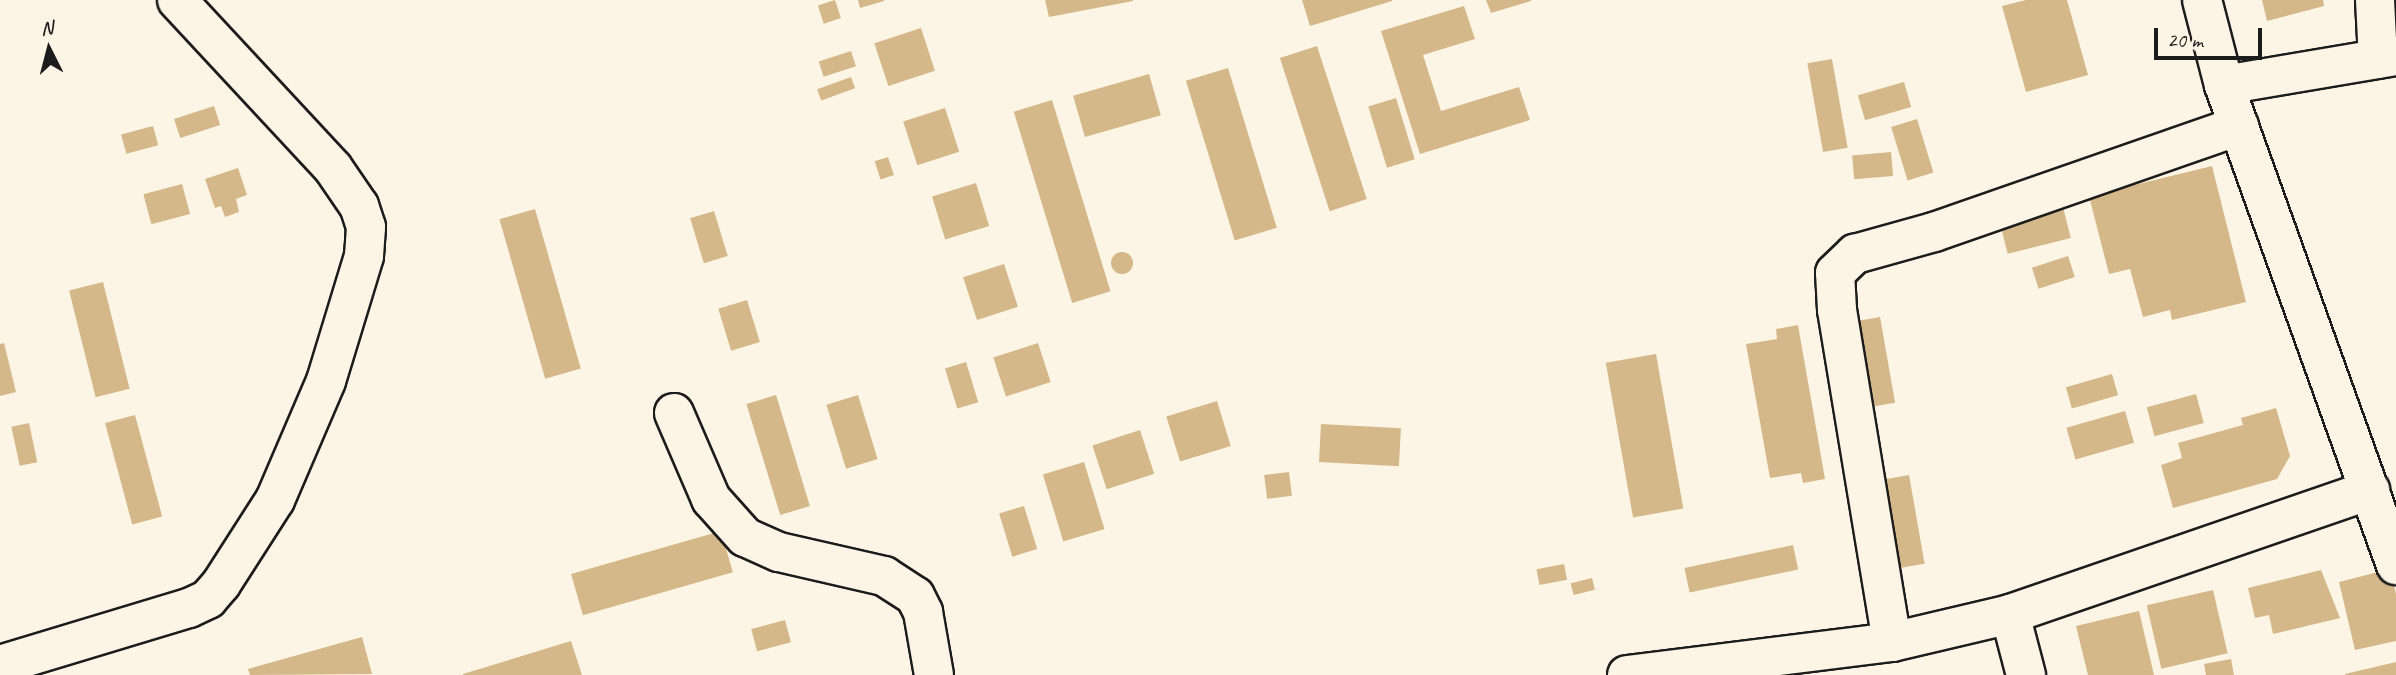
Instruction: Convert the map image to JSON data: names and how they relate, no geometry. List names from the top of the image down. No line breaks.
{"scale_bar":"20 m","north":"top"}
